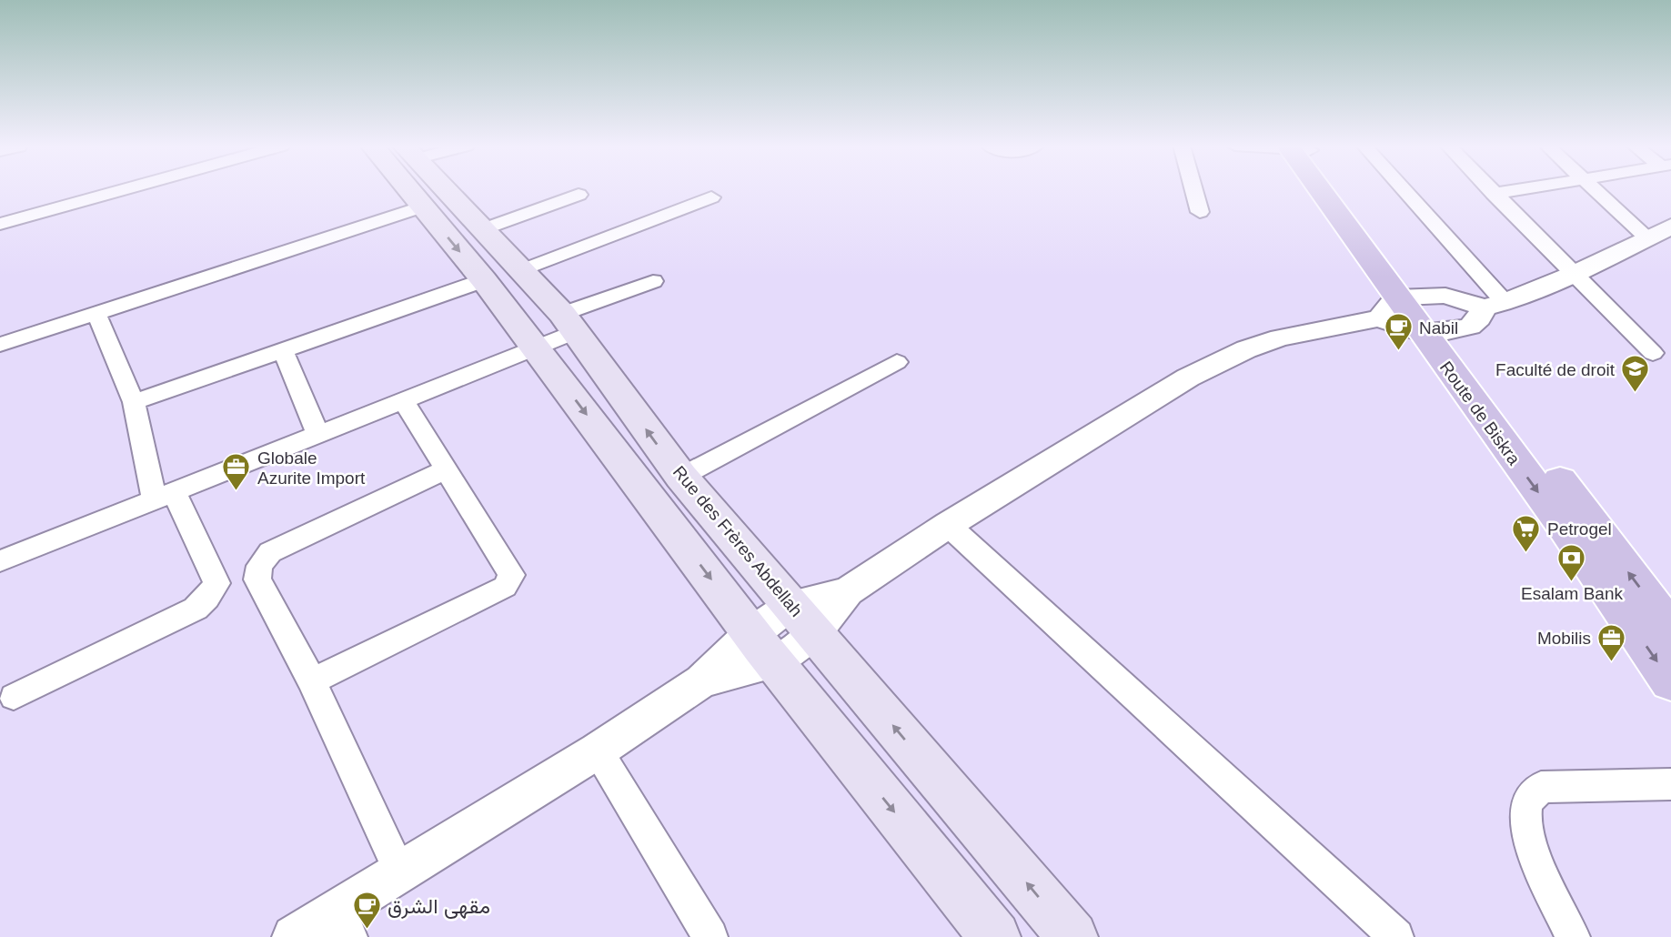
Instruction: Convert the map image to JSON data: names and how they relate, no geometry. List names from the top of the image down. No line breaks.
{"streets":{"main road":["Route de Biskra","Rue des Frères Abdellah"]},"places":{"cafe":["Nabil","مقهى الشرق"],"school or university":["Faculté de droit"],"office":["Globale Azurite Import","Mobilis"],"supermarket":["Petrogel"],"bank":["Esalam Bank"]}}
